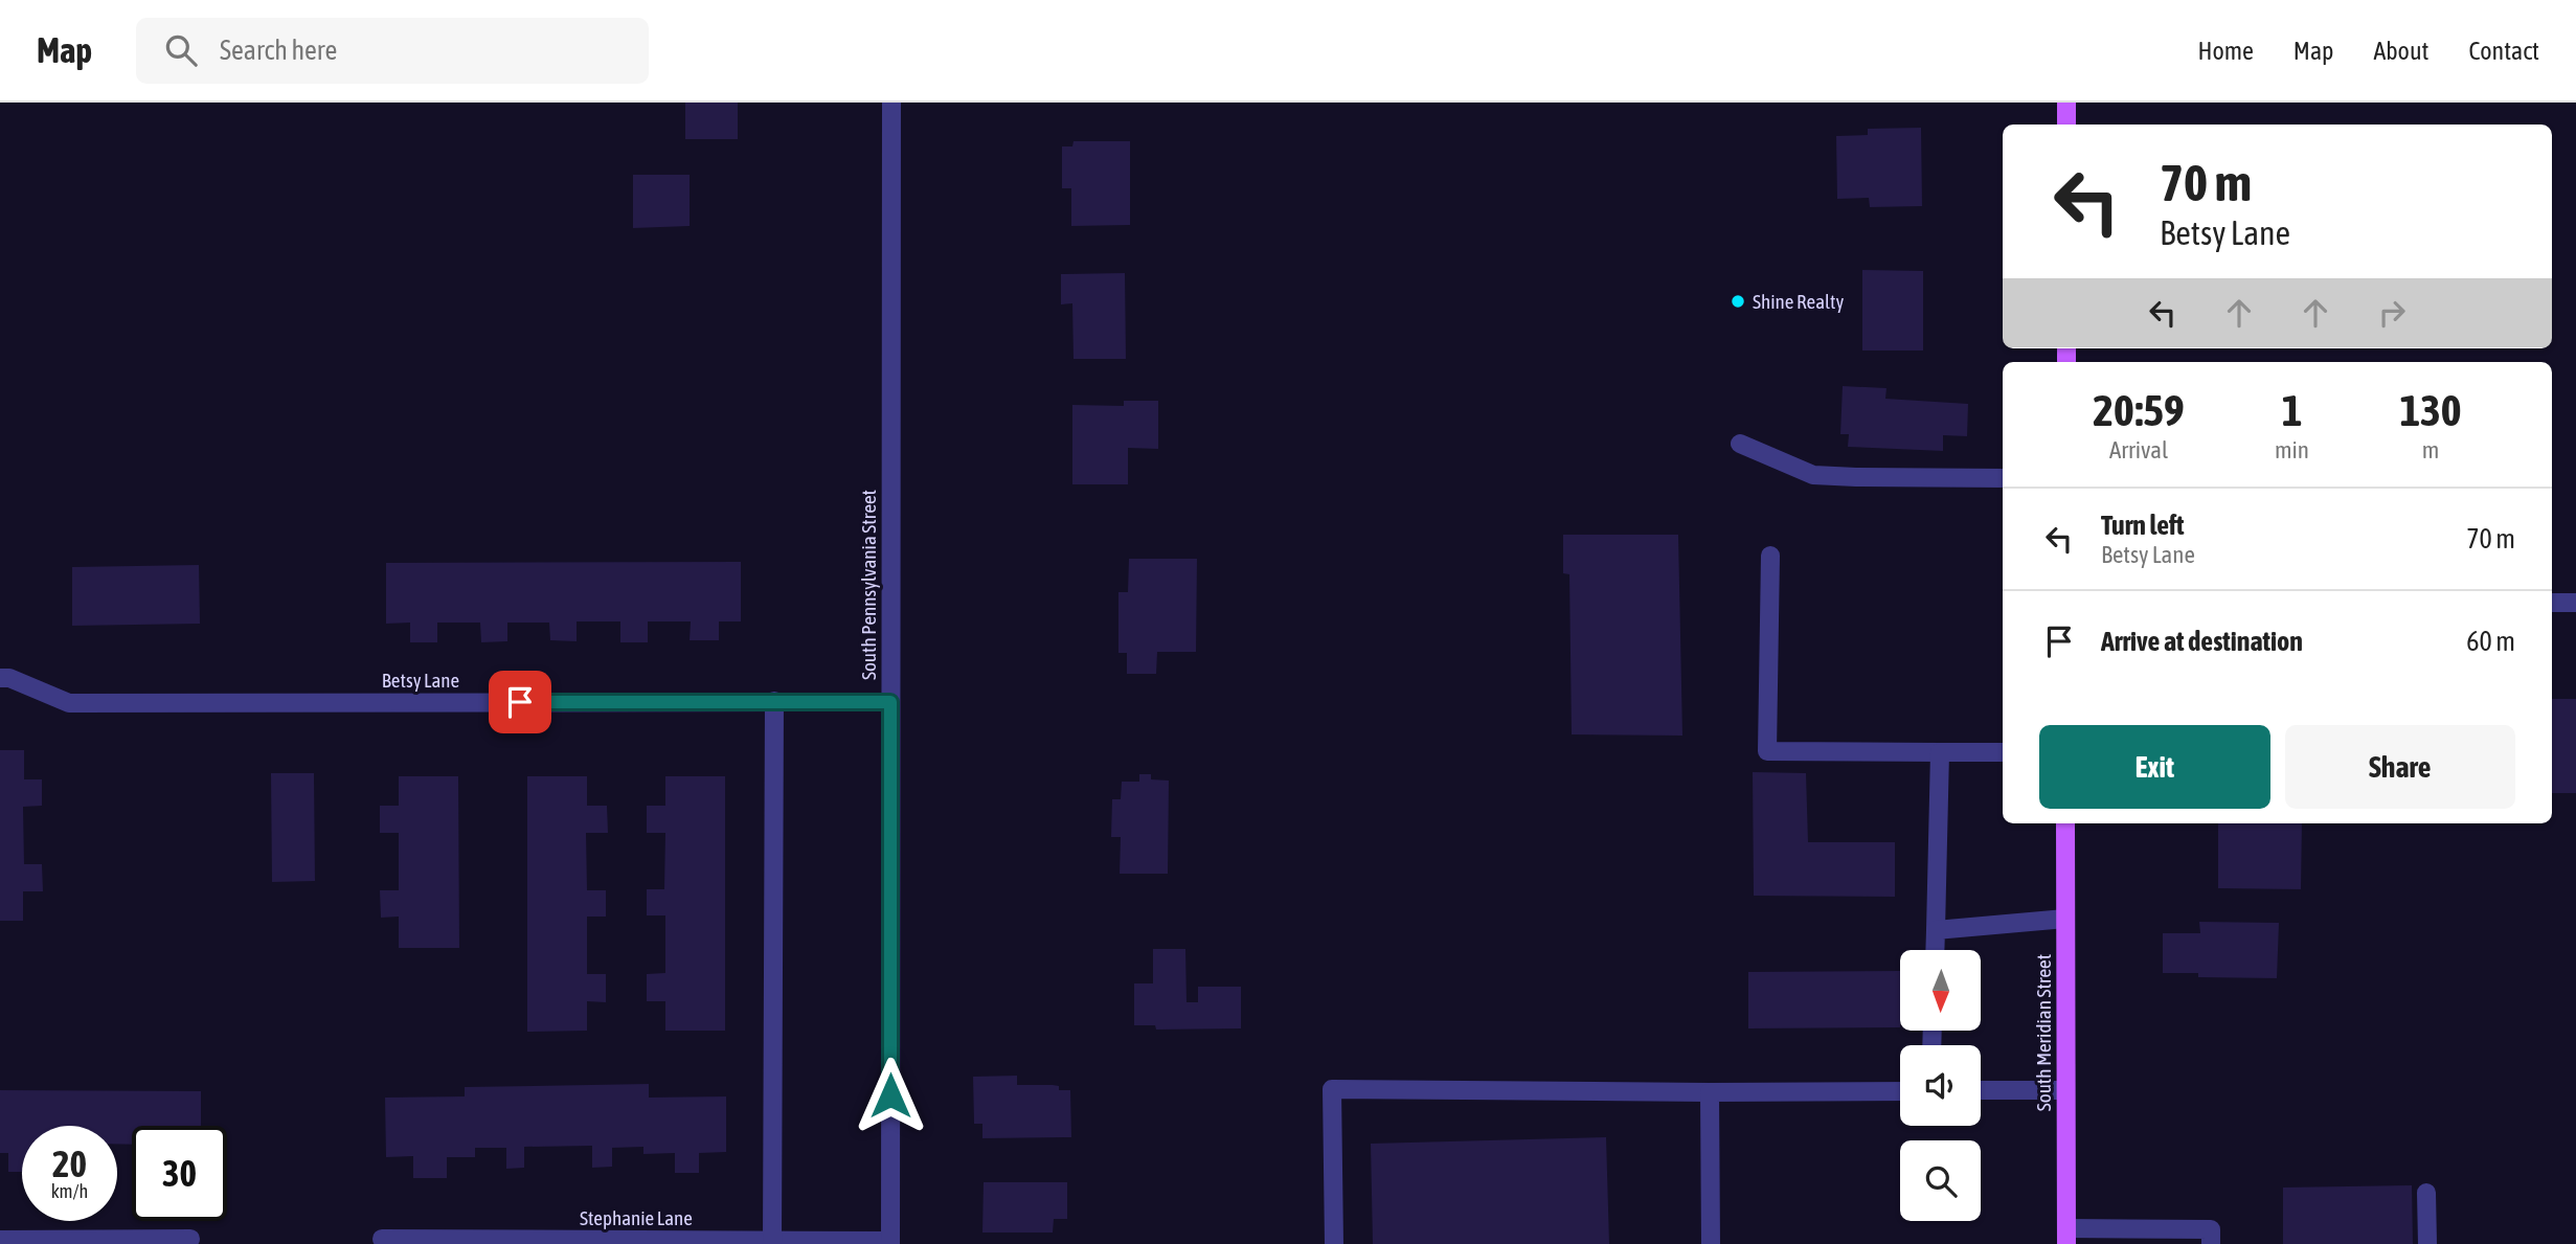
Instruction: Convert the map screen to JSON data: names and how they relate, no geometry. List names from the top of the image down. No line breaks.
{"streets":{"main road":["South Meridian Street"],"street":["South Pennsylvania Street","Betsy Lane","Stephanie Lane"]},"crossings":[["South Pennsylvania Street","Betsy Lane"],["South Pennsylvania Street","Stephanie Lane"]],"places":["Shine Realty"],"north":"bottom","page":{"header":"Map","search":"Search here","nav":["Home","Map","About","Contact"],"turn":["70 m","Betsy Lane"],"eta":["20:59","Arrival","1","min","130","m"],"list":[{"name":"Turn left","note":"Betsy Lane","value":"70 m"},{"name":"Arrive at destination","value":"60 m"}],"buttons":["Exit","Share"],"speed":"20 km/h","limit":"30"}}
